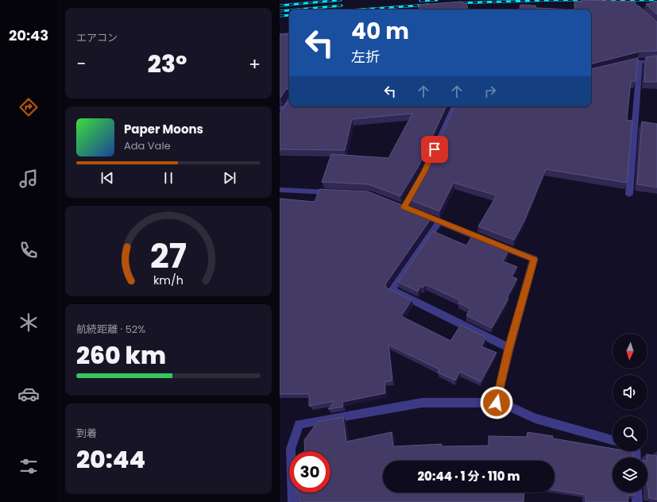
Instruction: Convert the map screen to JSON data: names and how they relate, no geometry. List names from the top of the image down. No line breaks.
{"north":"bottom","page":{"tabs":"20:43","tile":["エアコン",["航続距離 · 52%","260 km"],["到着","20:44"]],"turn":["40 m","左折"],"heat":["−","23°","+"],"song":["Paper Moons","Ada Vale"],"limit":"30","trip":"20:44 · 1 分 · 110 m","gauge":["27","km/h"]}}
